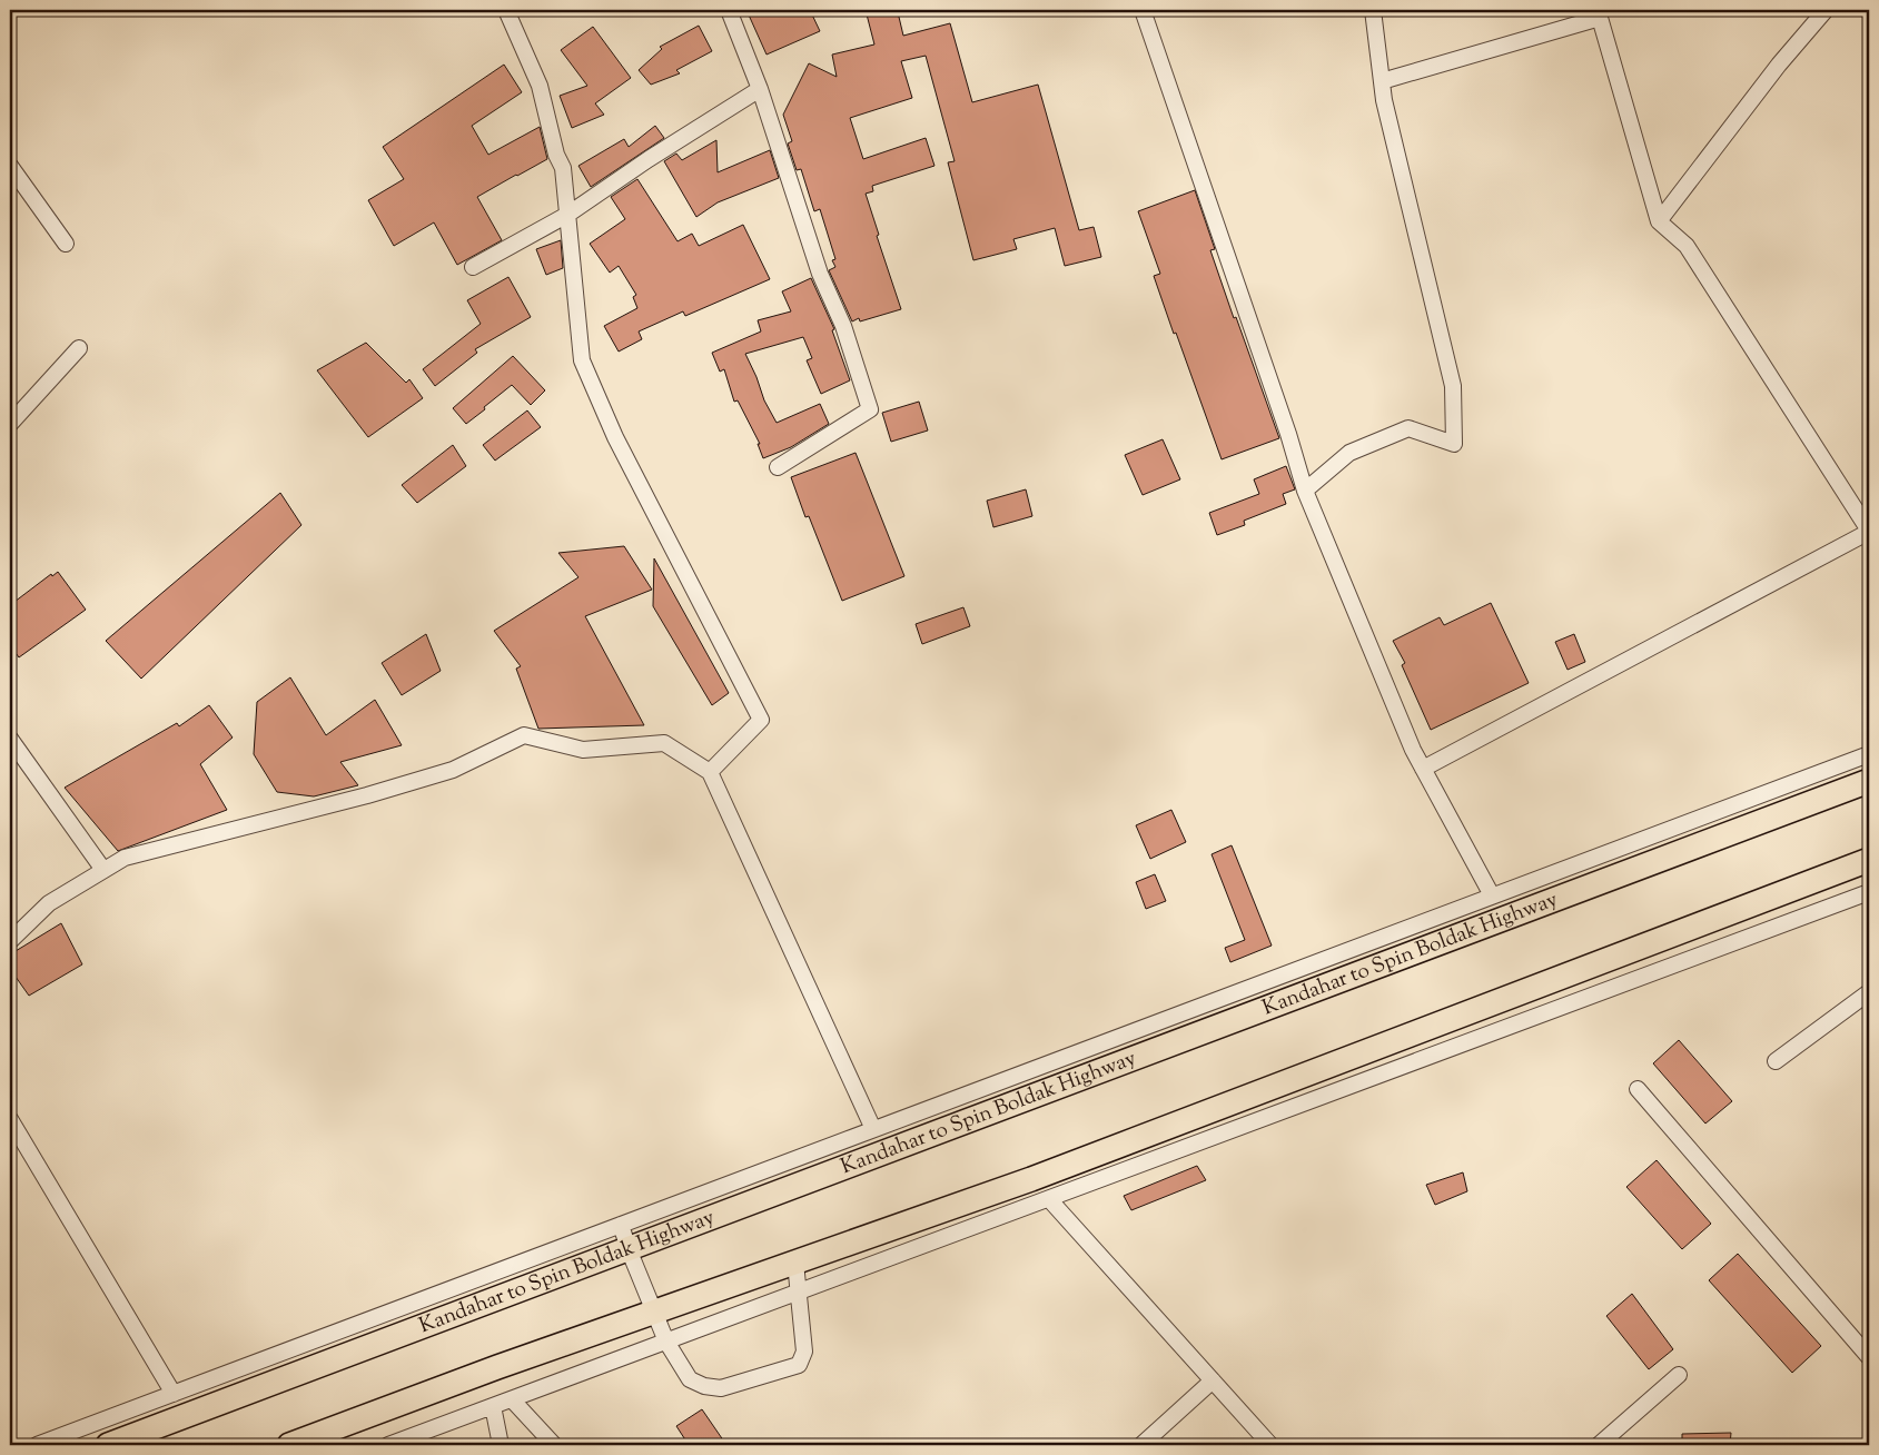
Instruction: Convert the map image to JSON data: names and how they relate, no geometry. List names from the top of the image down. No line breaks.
{"streets":{"highway":["Kandahar to Spin Boldak Highway"]}}
